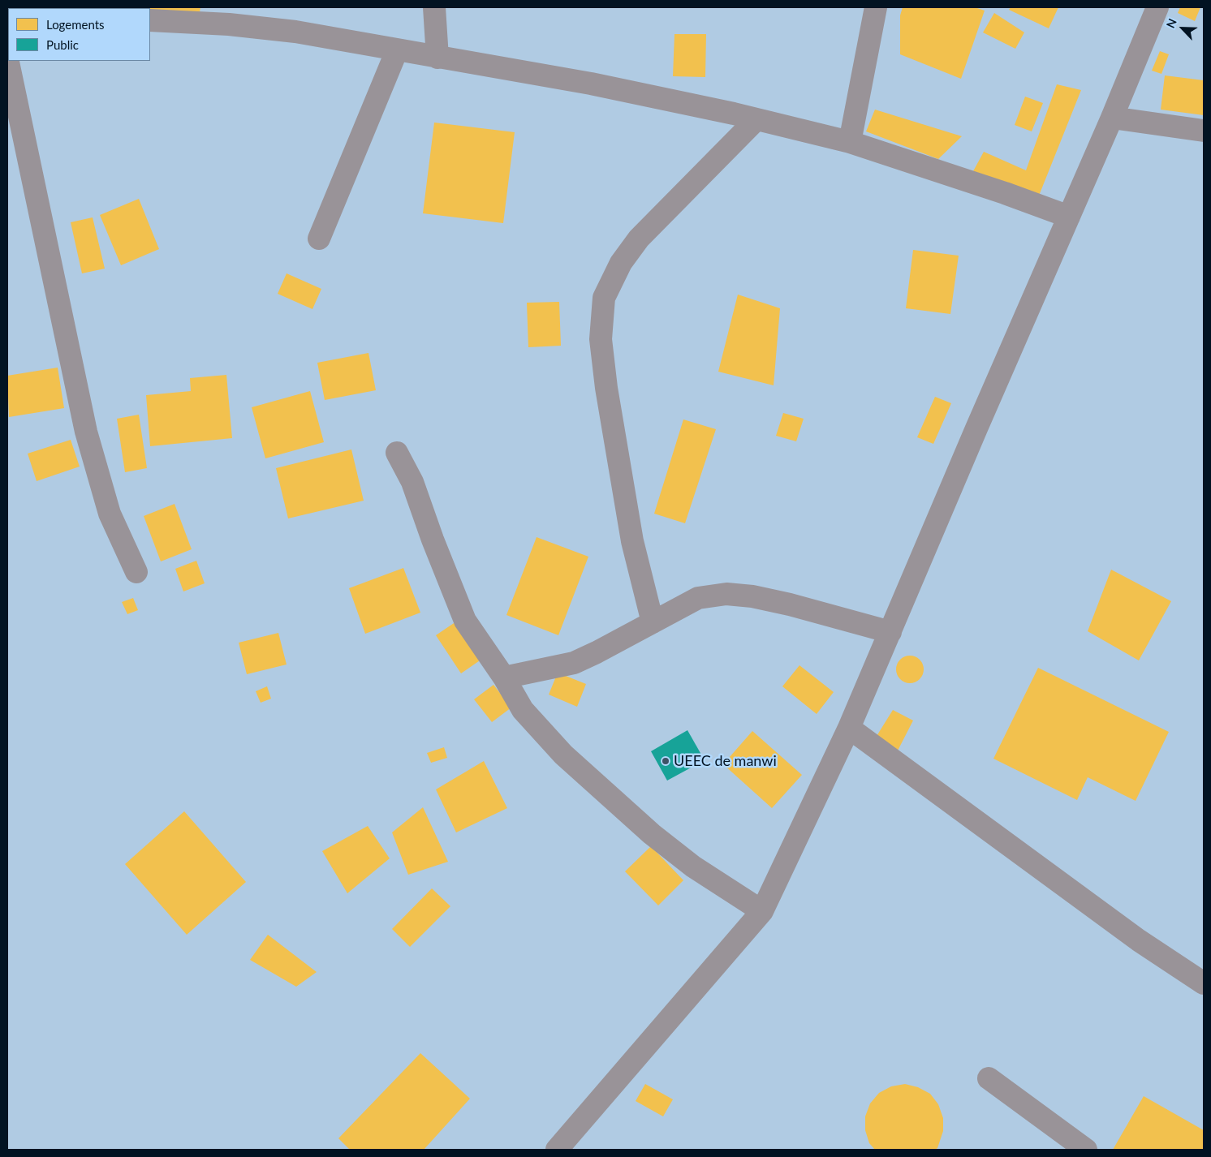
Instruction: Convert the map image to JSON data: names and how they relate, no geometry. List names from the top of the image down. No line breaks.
{"places":["UEEC de manwi"],"legend":["Logements","Public"],"north":"top left"}
